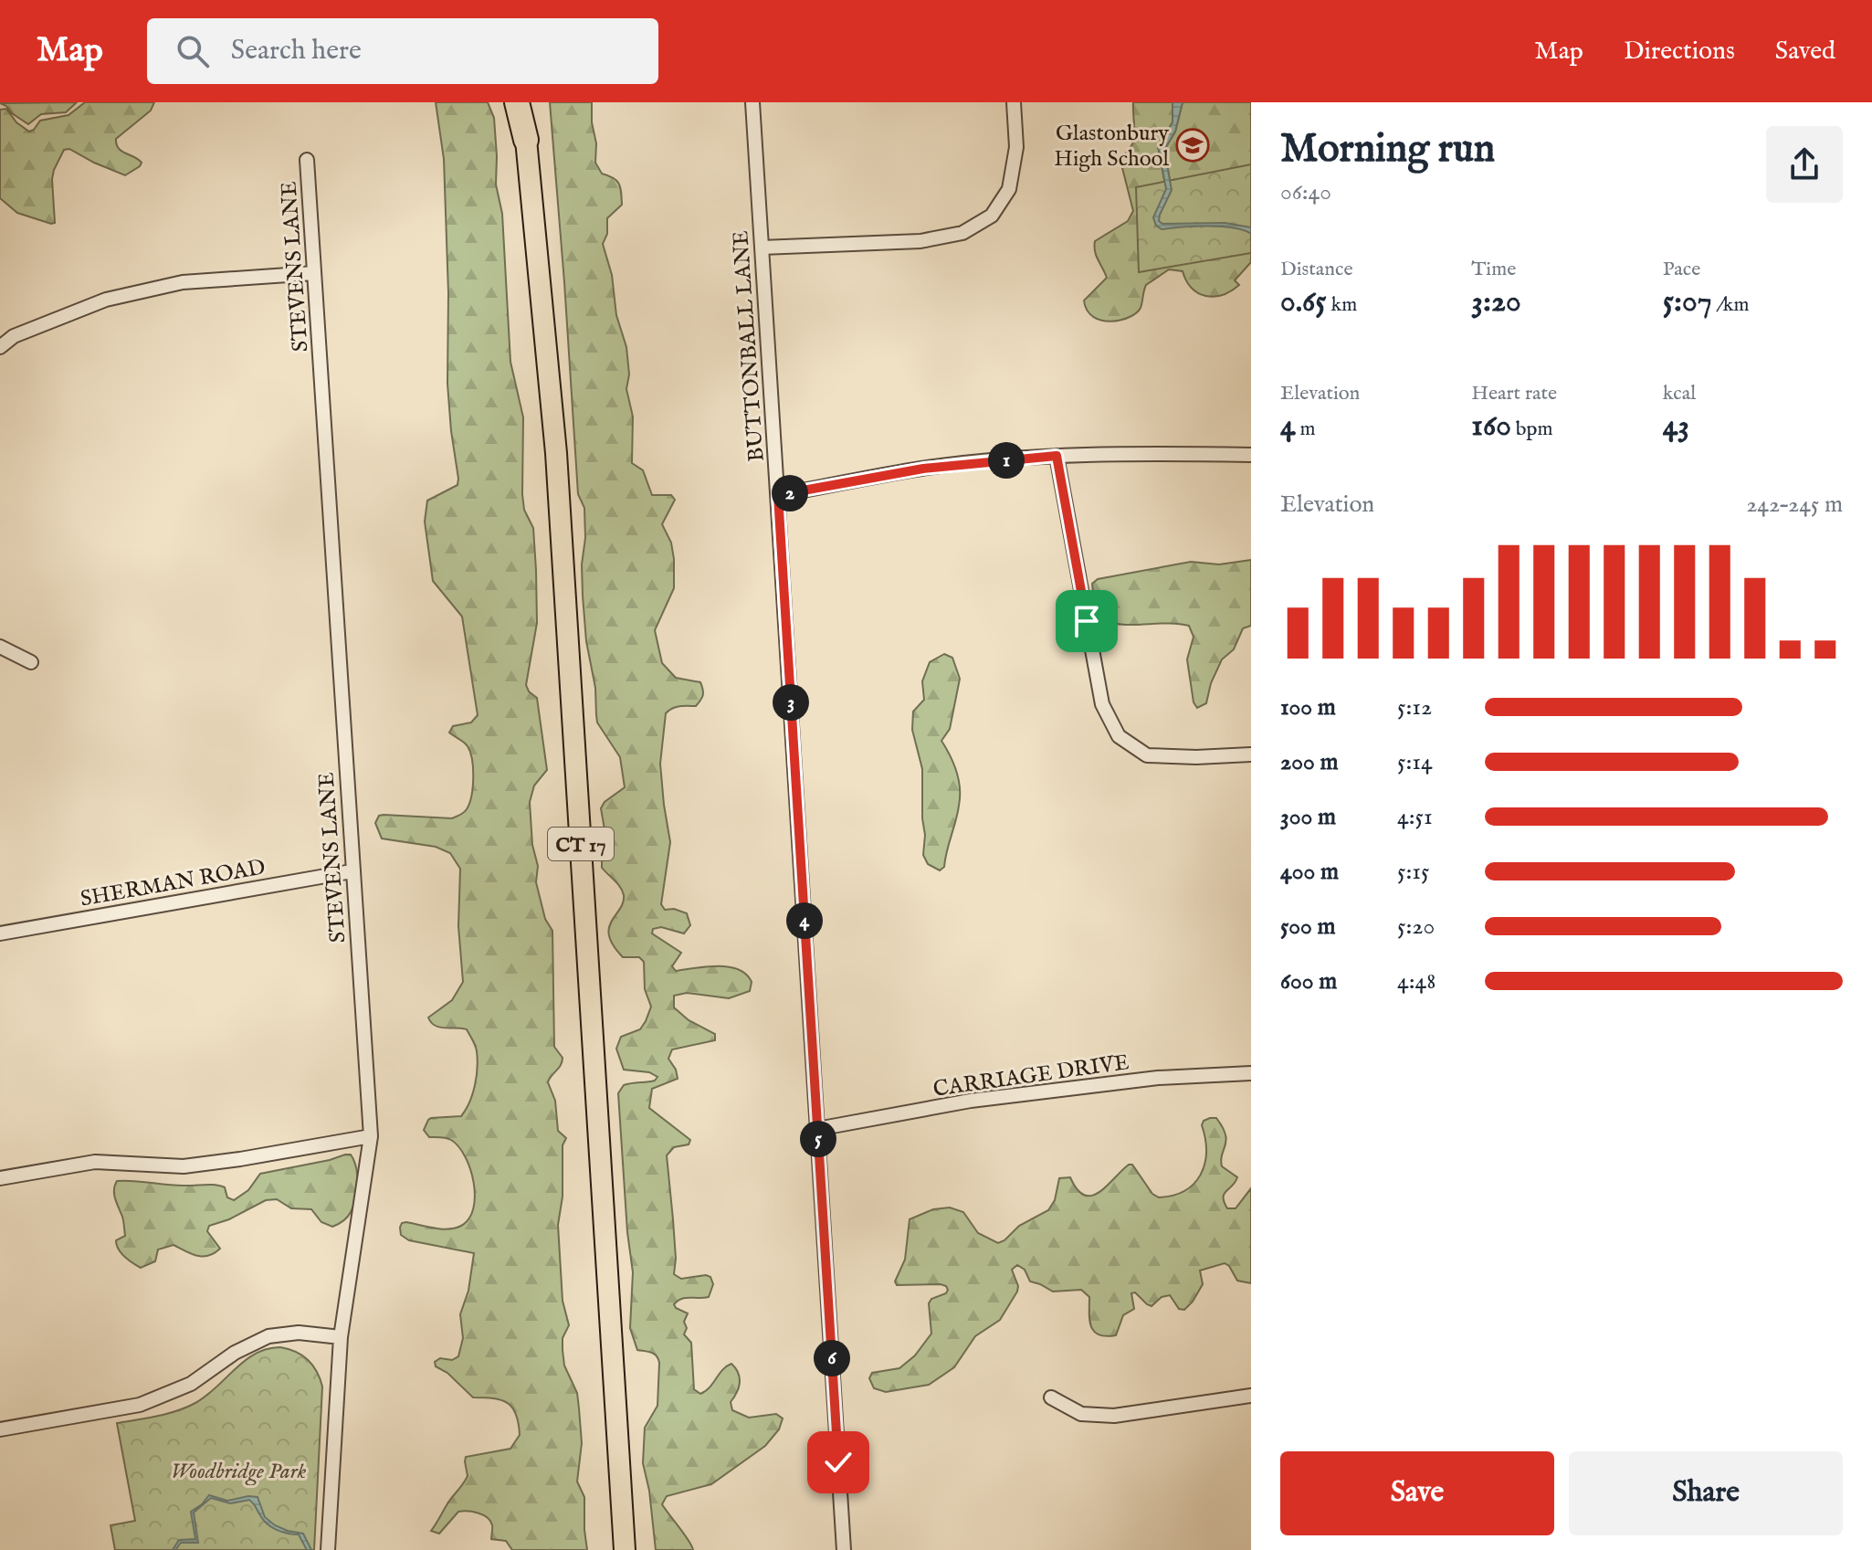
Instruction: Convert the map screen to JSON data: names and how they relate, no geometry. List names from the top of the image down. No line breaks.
{"streets":{"highway":["CT 17"],"street":["STEVENS LANE","BUTTONBALL LANE","SHERMAN ROAD","CARRIAGE DRIVE"]},"crossings":[["STEVENS LANE","SHERMAN ROAD"],["BUTTONBALL LANE","CARRIAGE DRIVE"]],"parks":["Woodbridge Park"],"places":{"school or university":["Glastonbury High School"]},"page":{"header":"Map","search":"Search here","nav":["Map","Directions","Saved"],"heading":["Morning run","06:40"],"stats":[["Distance","0.65 km"],["Time","3:20"],["Pace","5:07 /km"],["Elevation","4 m"],["Heart rate","160 bpm"],["kcal","43"]],"pins":["1","2","3","4","5","6"],"chart":["Elevation","242–245 m"],"list":[{"name":"100 m","note":"5:12"},{"name":"200 m","note":"5:14"},{"name":"300 m","note":"4:51"},{"name":"400 m","note":"5:15"},{"name":"500 m","note":"5:20"},{"name":"600 m","note":"4:48"}],"buttons":["Save","Share"]}}
